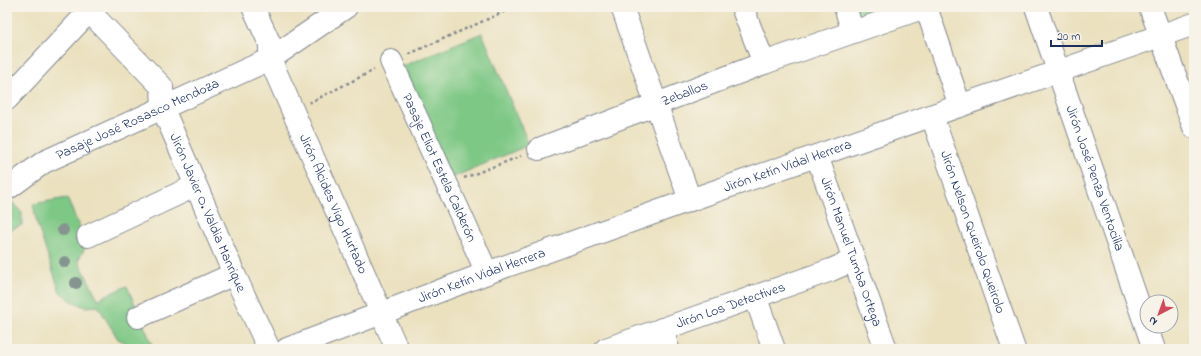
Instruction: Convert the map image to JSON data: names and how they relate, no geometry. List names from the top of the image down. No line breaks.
{"streets":{"street":["Zeballos","Pasaje José Rosasco Mendoza","Jirón Ketín Vidal Herrera","Pasaje Eliot Estela Calderón","Jirón José Penza Ventocilla","Jirón Alcides Vigo Hurtado","Jirón Javier O. Valdia Manrique","Jirón Nelson Queirolo Queirolo","Jirón Manuel Tumba Ortega","Jirón Los Detectives"]},"crossings":[["Pasaje José Rosasco Mendoza","Jirón Alcides Vigo Hurtado"],["Pasaje José Rosasco Mendoza","Jirón Javier O. Valdia Manrique"],["Jirón Ketín Vidal Herrera","Pasaje Eliot Estela Calderón"],["Jirón Ketín Vidal Herrera","Jirón José Penza Ventocilla"],["Jirón Ketín Vidal Herrera","Jirón Alcides Vigo Hurtado"],["Jirón Ketín Vidal Herrera","Jirón Nelson Queirolo Queirolo"],["Jirón Ketín Vidal Herrera","Jirón Manuel Tumba Ortega"],["Jirón Manuel Tumba Ortega","Jirón Los Detectives"]],"scale_bar":"20 m","north":"bottom left"}
